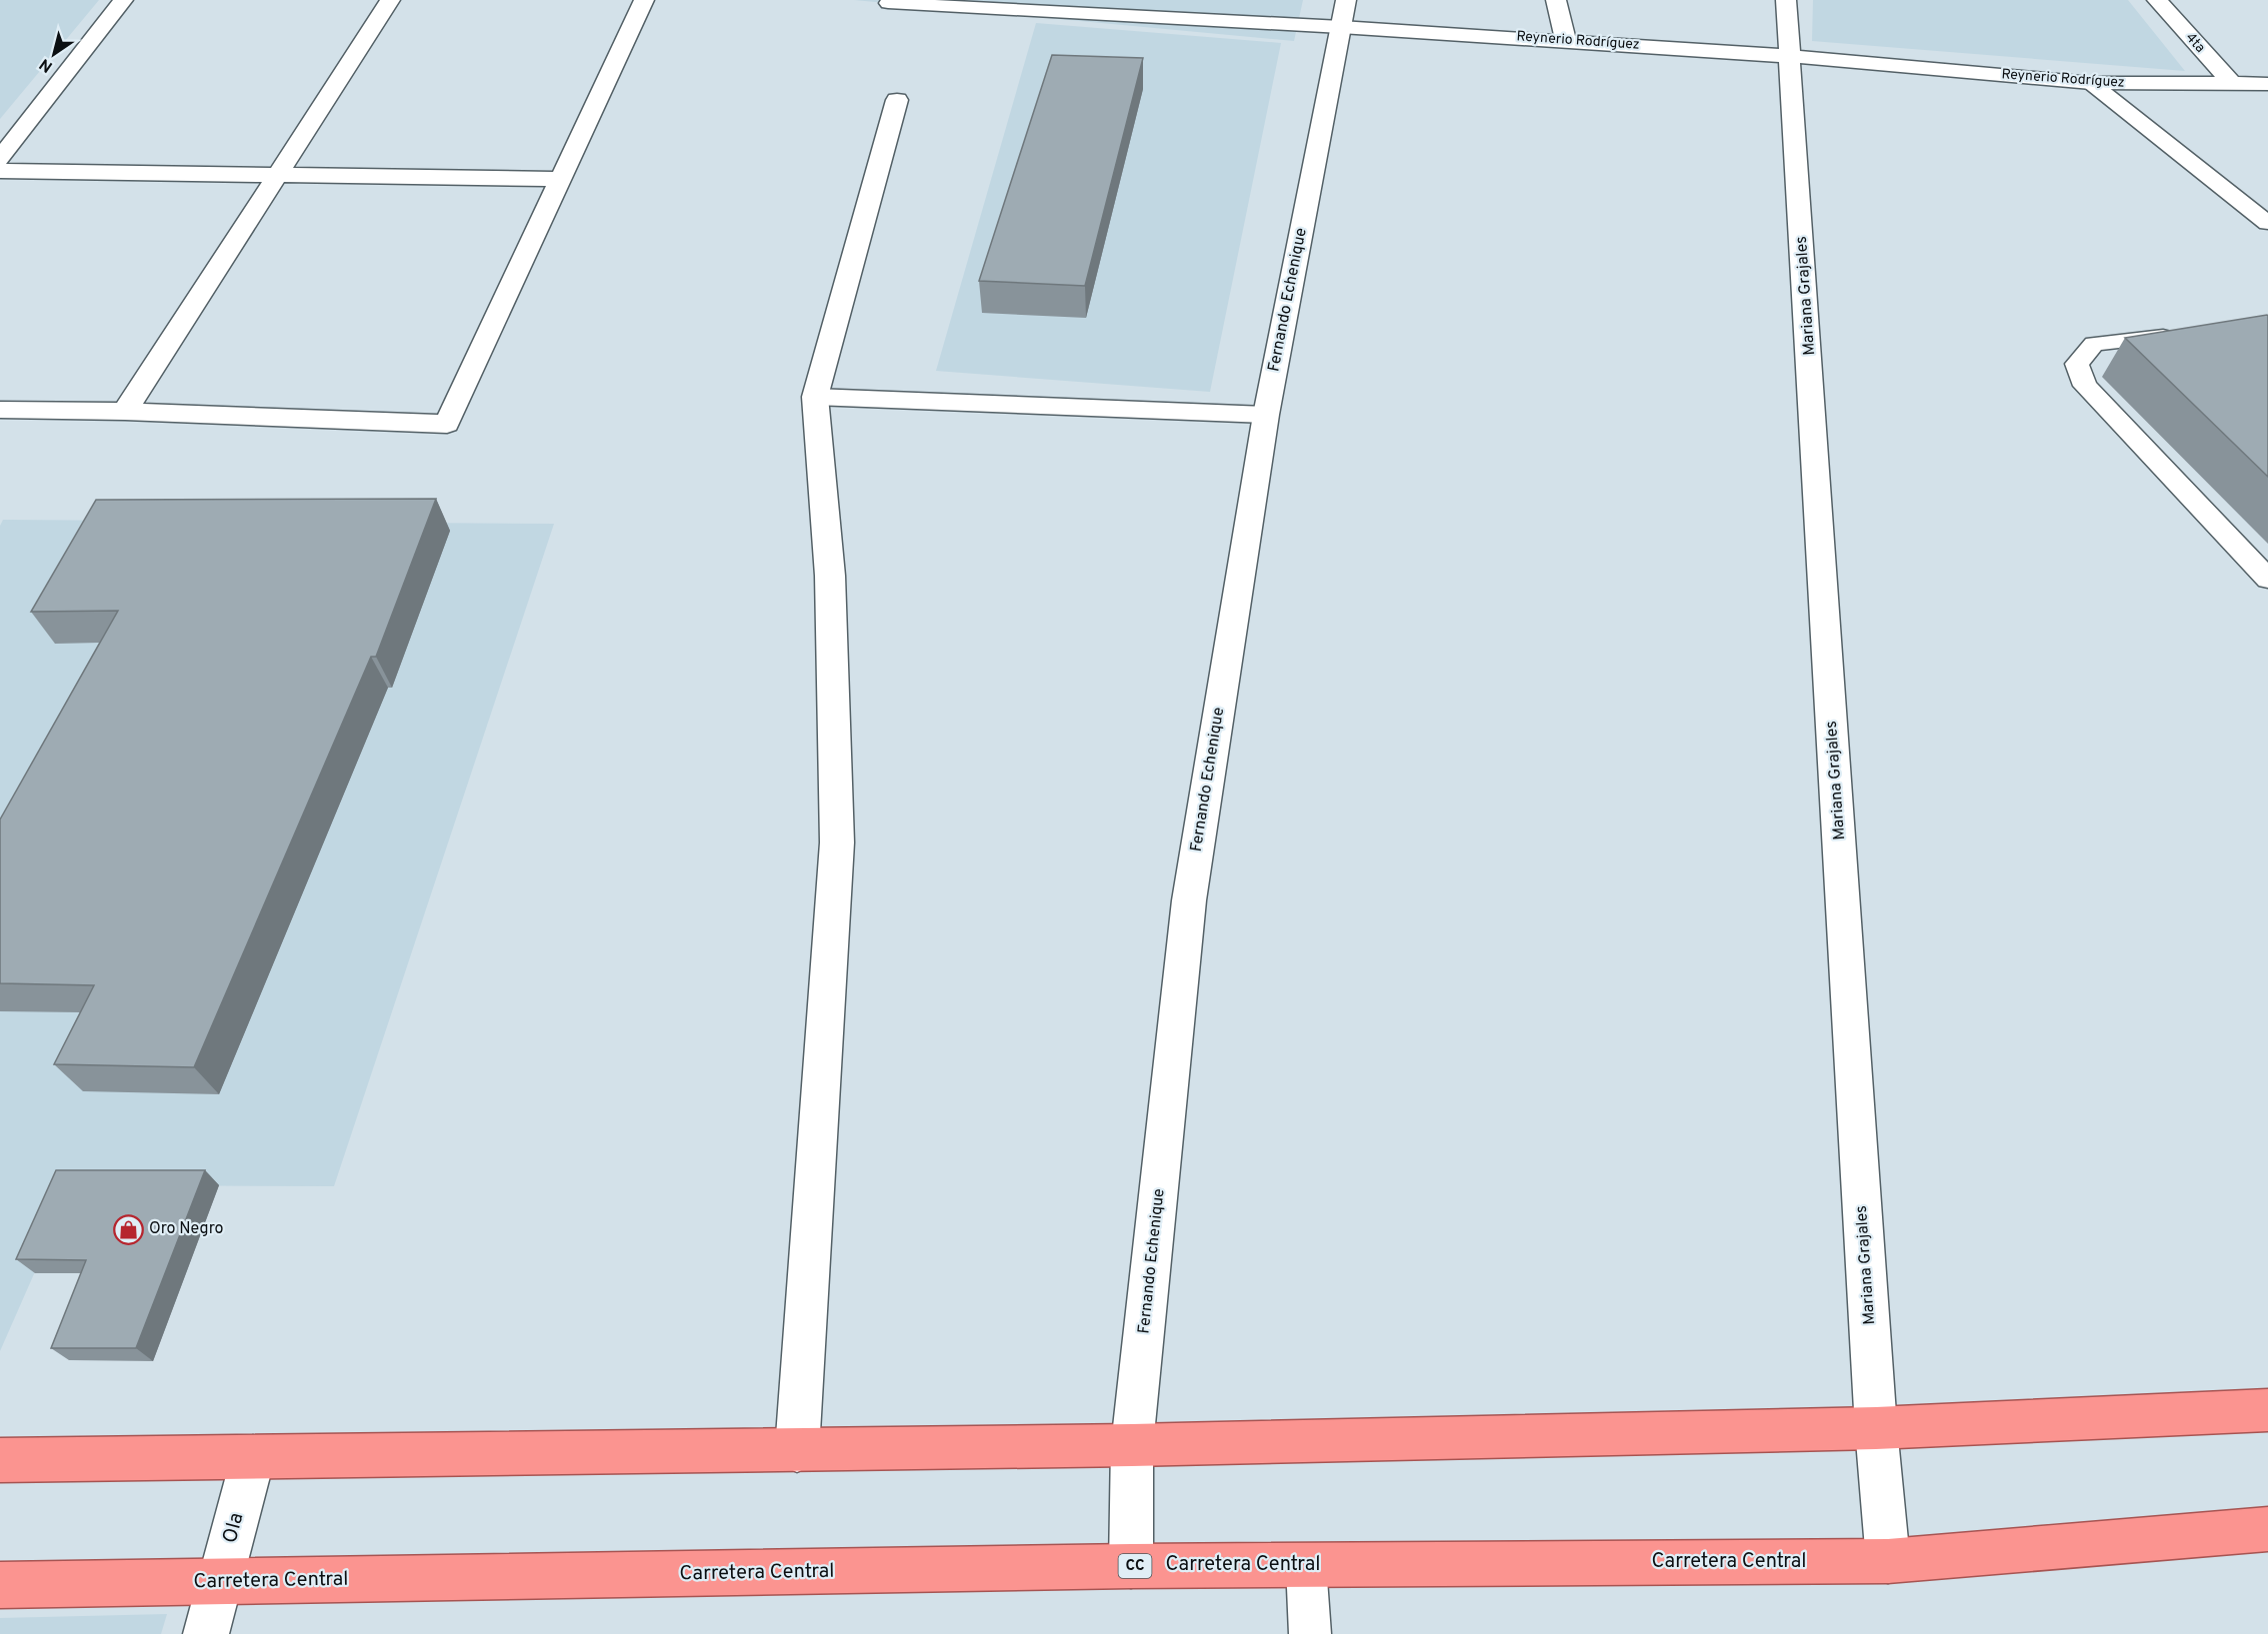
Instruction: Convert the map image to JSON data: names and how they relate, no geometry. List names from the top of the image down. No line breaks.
{"streets":{"highway":["Carretera Central","CC"],"street":["Reynerio Rodríguez","4ta","Mariana Grajales","Fernando Echenique","Ola"]},"crossings":[["Reynerio Rodríguez","4ta"],["Reynerio Rodríguez","Mariana Grajales"],["Reynerio Rodríguez","Fernando Echenique"],["Mariana Grajales","Carretera Central"],["Fernando Echenique","Carretera Central"],["Ola","Carretera Central"]],"places":{"shop":["Oro Negro"]},"north":"bottom left"}
